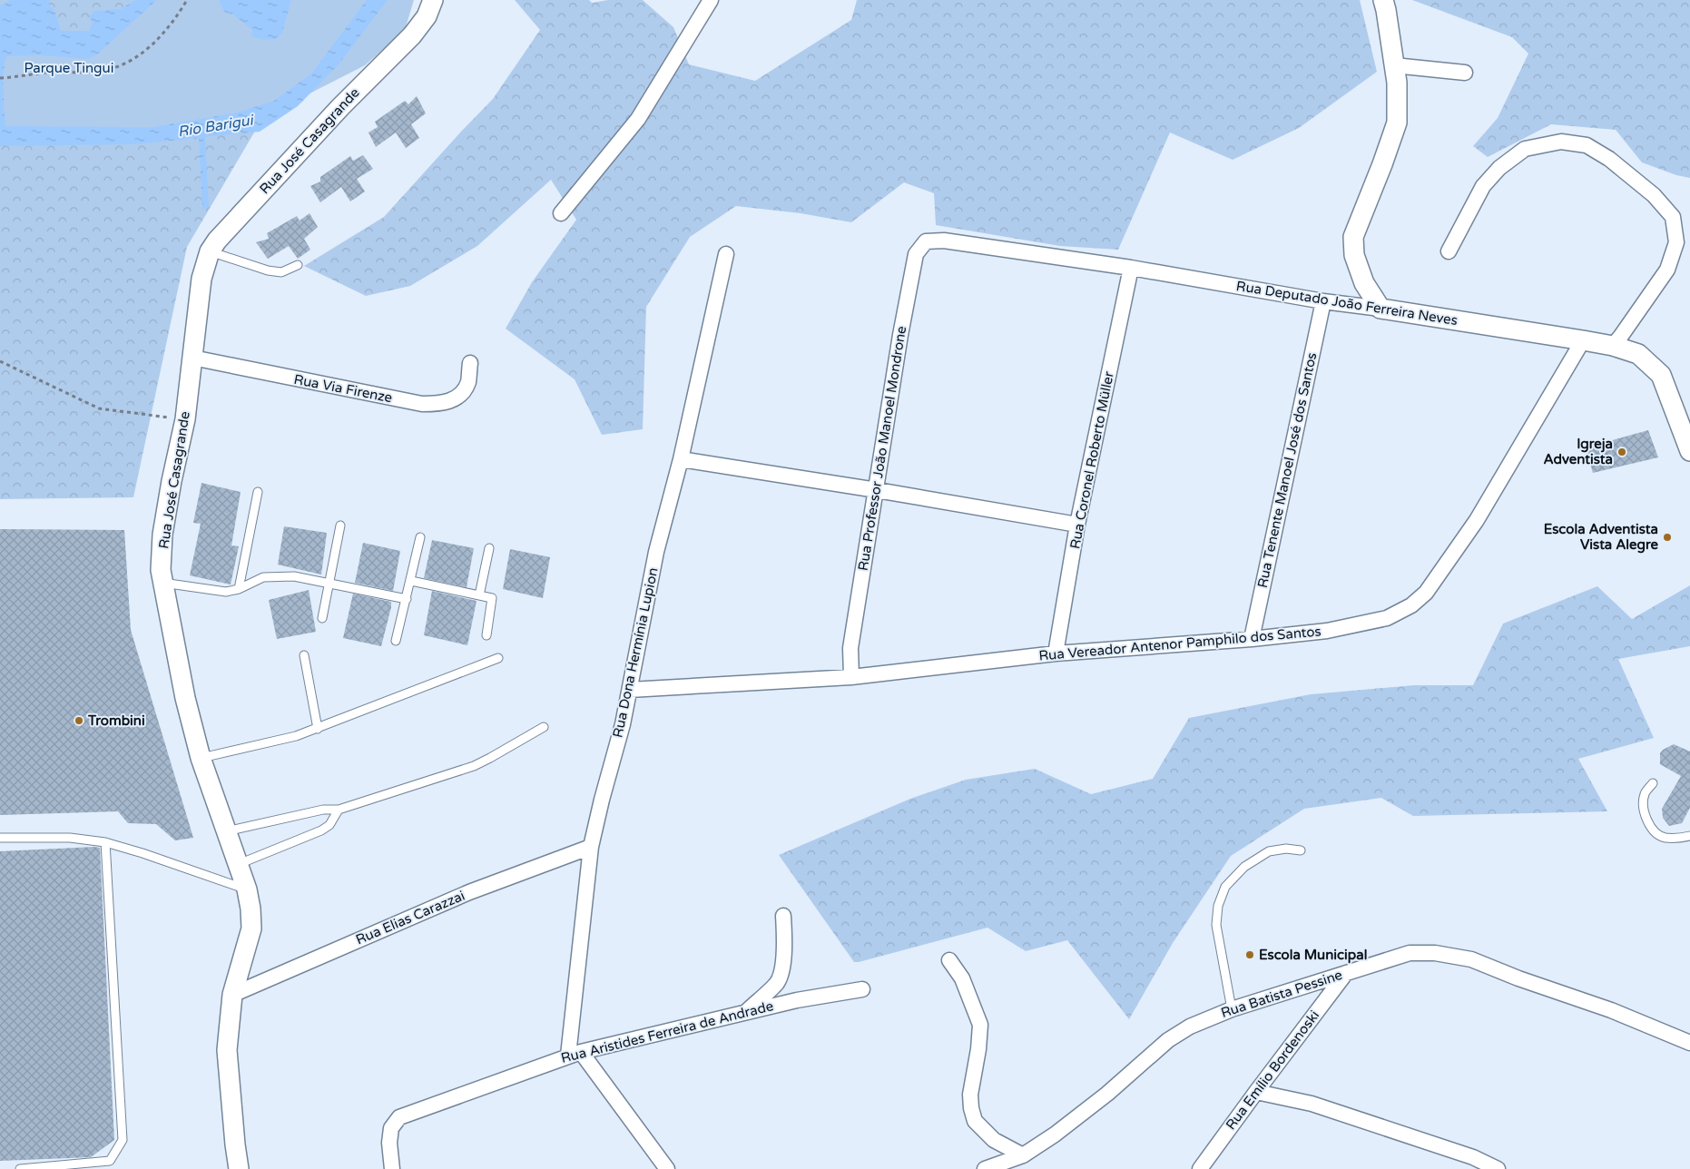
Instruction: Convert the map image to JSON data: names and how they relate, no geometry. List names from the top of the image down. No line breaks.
{"streets":{"street":["Rua José Casagrande","Rua Deputado João Ferreira Neves","Rua Via Firenze","Rua Professor João Manoel Mondrone","Rua Coronel Roberto Müller","Rua Tenente Manoel José dos Santos","Rua Vereador Antenor Pamphilo dos Santos","Rua Dona Hermínia Lupion","Rua Elias Carazzai","Rua Batista Pessine","Rua Aristides Ferreira de Andrade","Rua Emílio Bordenoski"]},"crossings":[["Rua José Casagrande","Rua Via Firenze"],["Rua José Casagrande","Rua Elias Carazzai"],["Rua Deputado João Ferreira Neves","Rua Professor João Manoel Mondrone"],["Rua Deputado João Ferreira Neves","Rua Coronel Roberto Müller"],["Rua Deputado João Ferreira Neves","Rua Tenente Manoel José dos Santos"],["Rua Deputado João Ferreira Neves","Rua Vereador Antenor Pamphilo dos Santos"],["Rua Professor João Manoel Mondrone","Rua Vereador Antenor Pamphilo dos Santos"],["Rua Coronel Roberto Müller","Rua Vereador Antenor Pamphilo dos Santos"],["Rua Tenente Manoel José dos Santos","Rua Vereador Antenor Pamphilo dos Santos"],["Rua Vereador Antenor Pamphilo dos Santos","Rua Dona Hermínia Lupion"],["Rua Dona Hermínia Lupion","Rua Elias Carazzai"],["Rua Dona Hermínia Lupion","Rua Aristides Ferreira de Andrade"],["Rua Batista Pessine","Rua Emílio Bordenoski"]],"water":["Rio Barigui"],"parks":["Parque Tingui"],"places":["Igreja Adventista","Escola Adventista Vista Alegre","Trombini","Escola Municipal"]}
